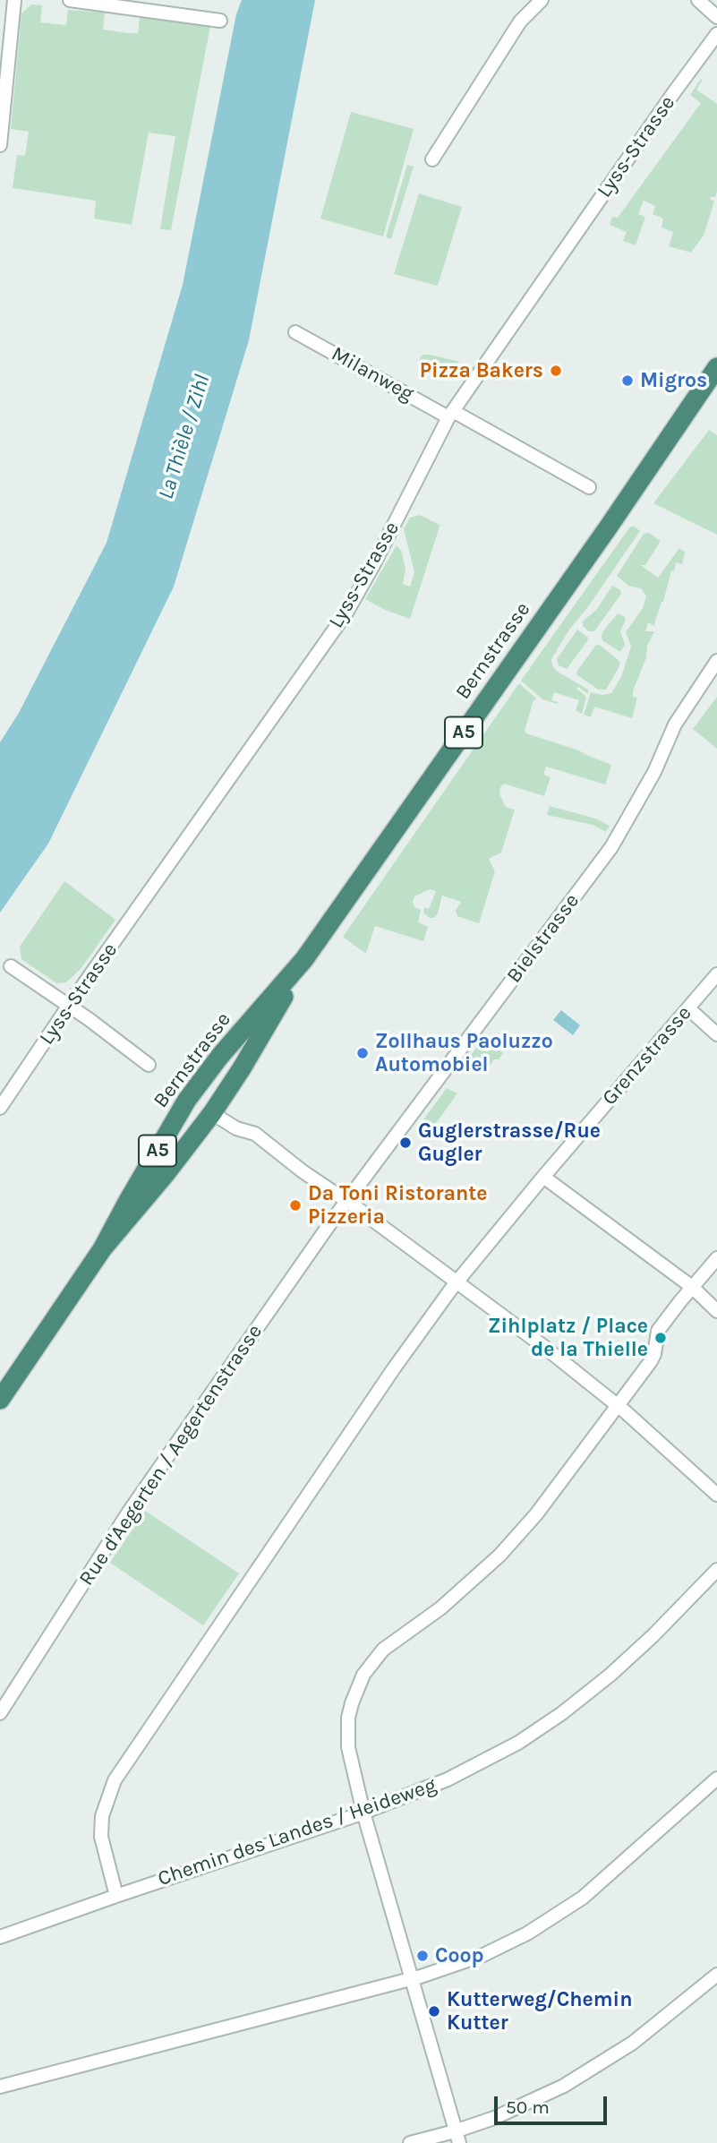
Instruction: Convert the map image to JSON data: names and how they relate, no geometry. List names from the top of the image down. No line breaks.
{"streets":{"highway":["Bernstrasse","A5"],"street":["Lyss-Strasse","Milanweg","Bielstrasse","Grenzstrasse","Rue d'Aegerten / Aegertenstrasse","Chemin des Landes / Heideweg"]},"crossings":[["Lyss-Strasse","Milanweg"],["Bernstrasse","A5"],["Bielstrasse","Rue d'Aegerten / Aegertenstrasse"],["Grenzstrasse","Chemin des Landes / Heideweg"]],"water":["La Thièle / Zihl"],"places":["Pizza Bakers","Migros","Zollhaus Paoluzzo Automobiel","Guglerstrasse/Rue Gugler","Da Toni Ristorante Pizzeria","Zihlplatz / Place de la Thielle","Coop","Kutterweg/Chemin Kutter"],"scale_bar":"50 m"}
